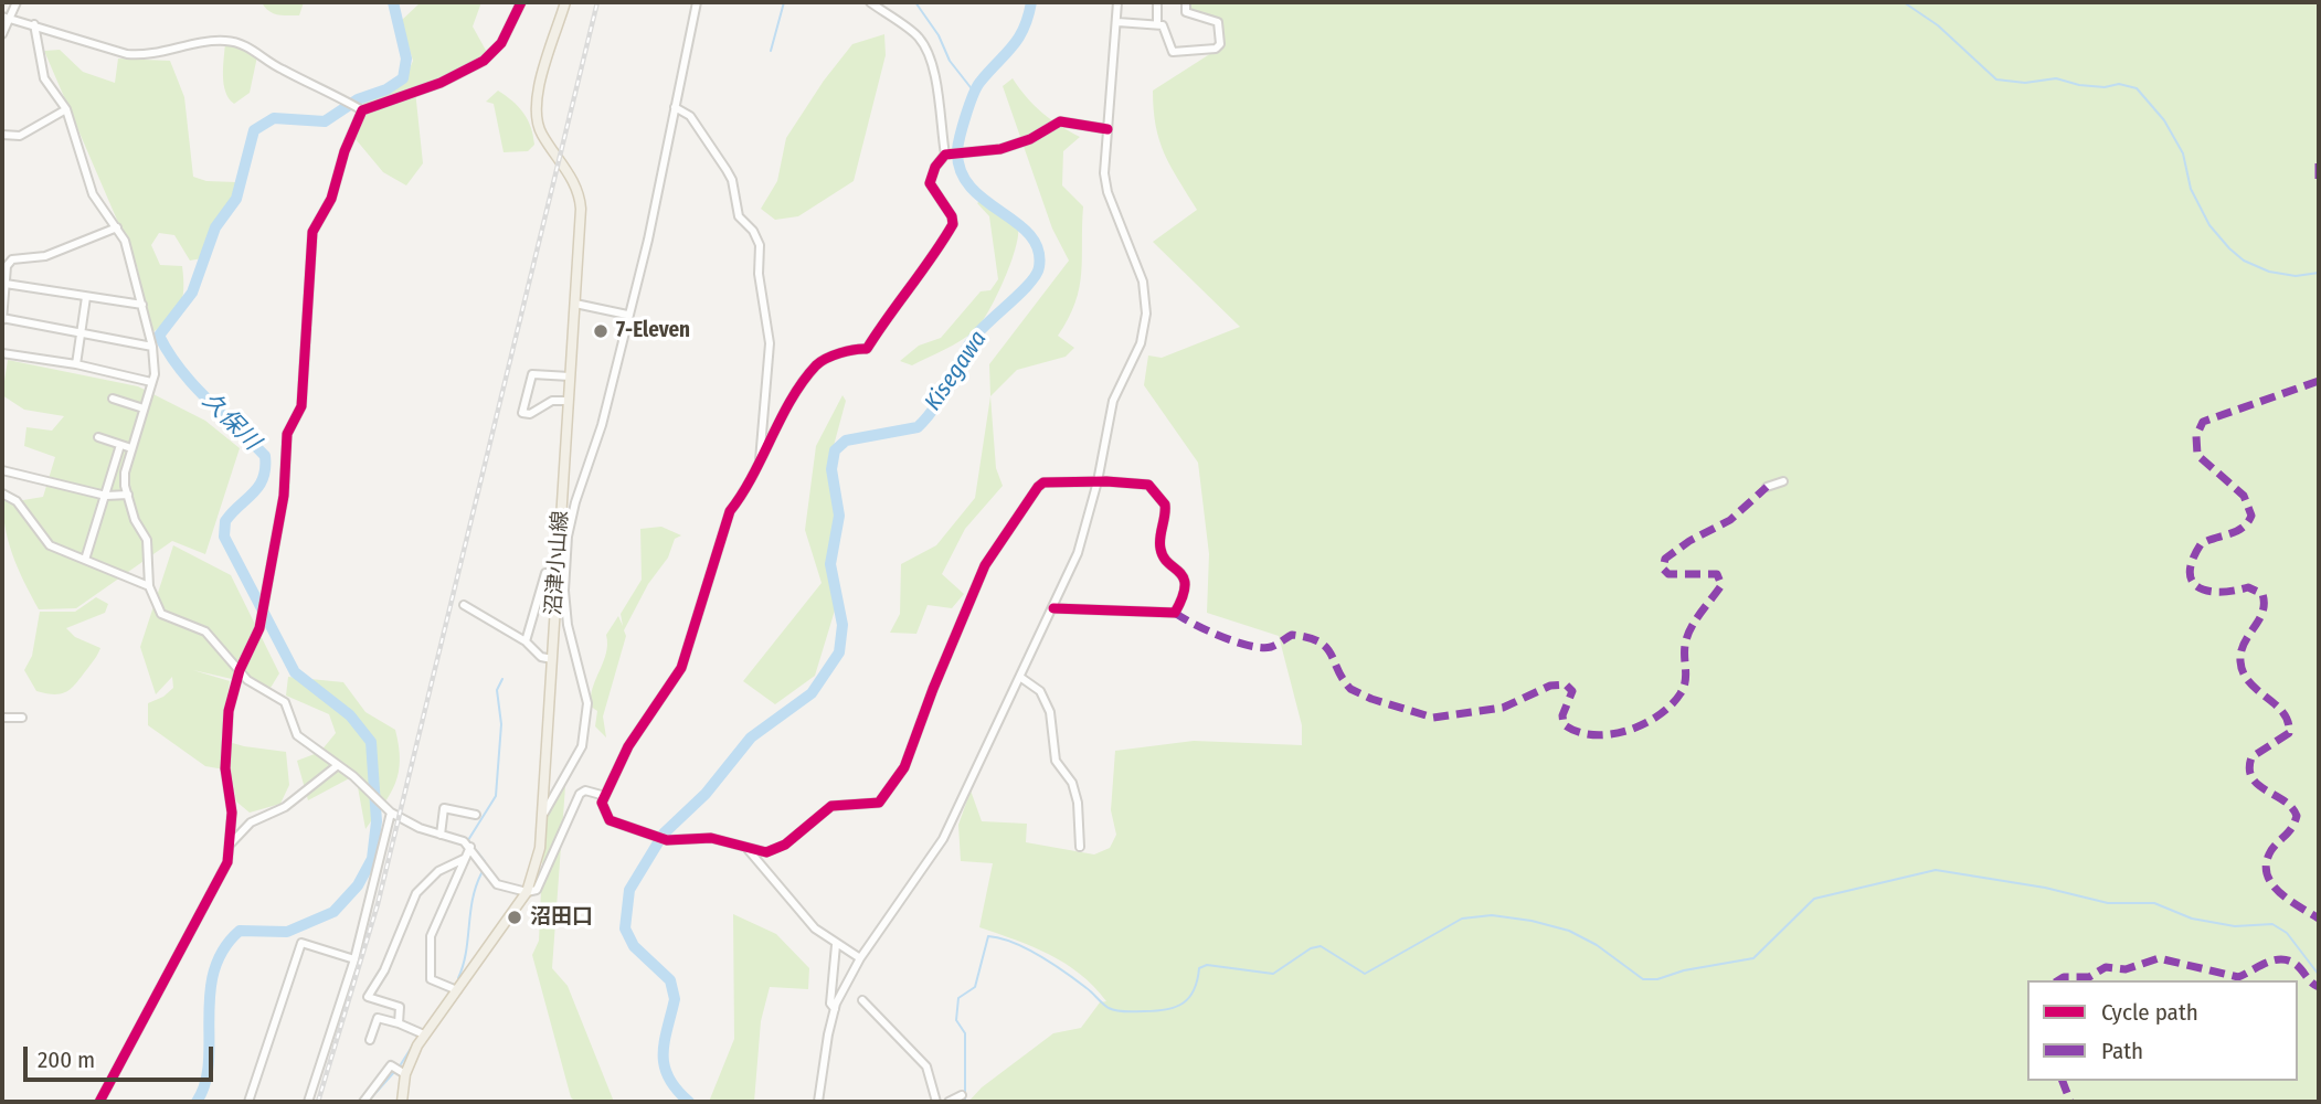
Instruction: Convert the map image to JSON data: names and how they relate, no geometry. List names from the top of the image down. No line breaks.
{"streets":{"main road":["沼津小山線"]},"water":["Kisegawa","久保川"],"places":["7-Eleven","沼田口"],"legend":["Cycle path","Path"],"scale_bar":"200 m"}
